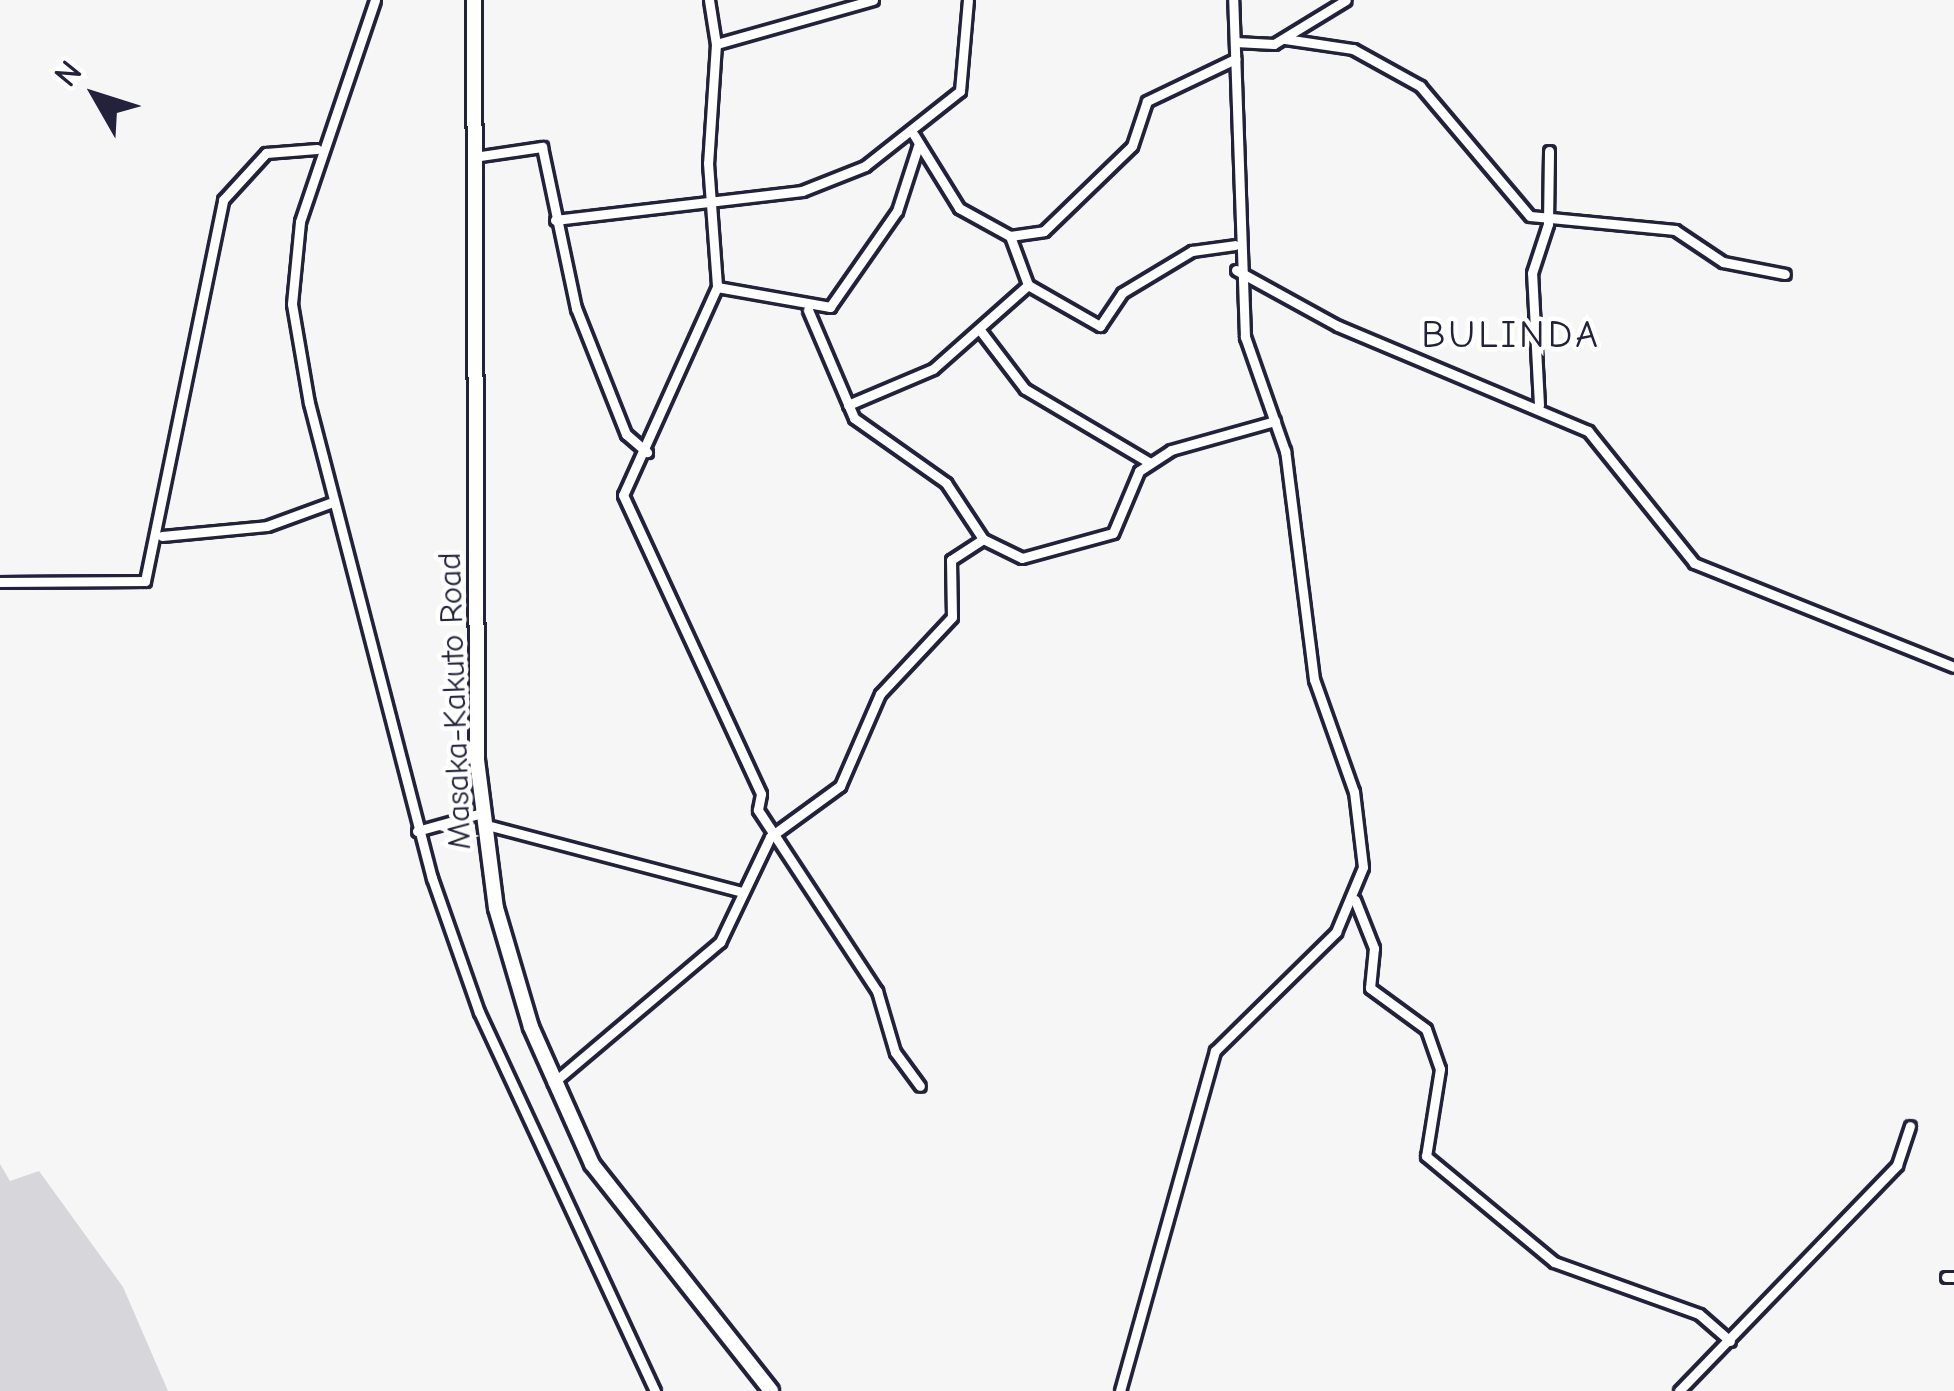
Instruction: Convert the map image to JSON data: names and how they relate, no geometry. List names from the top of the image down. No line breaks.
{"streets":{"highway":["Masaka-Kakuto Road"]},"districts":["BULINDA"],"north":"top left"}
